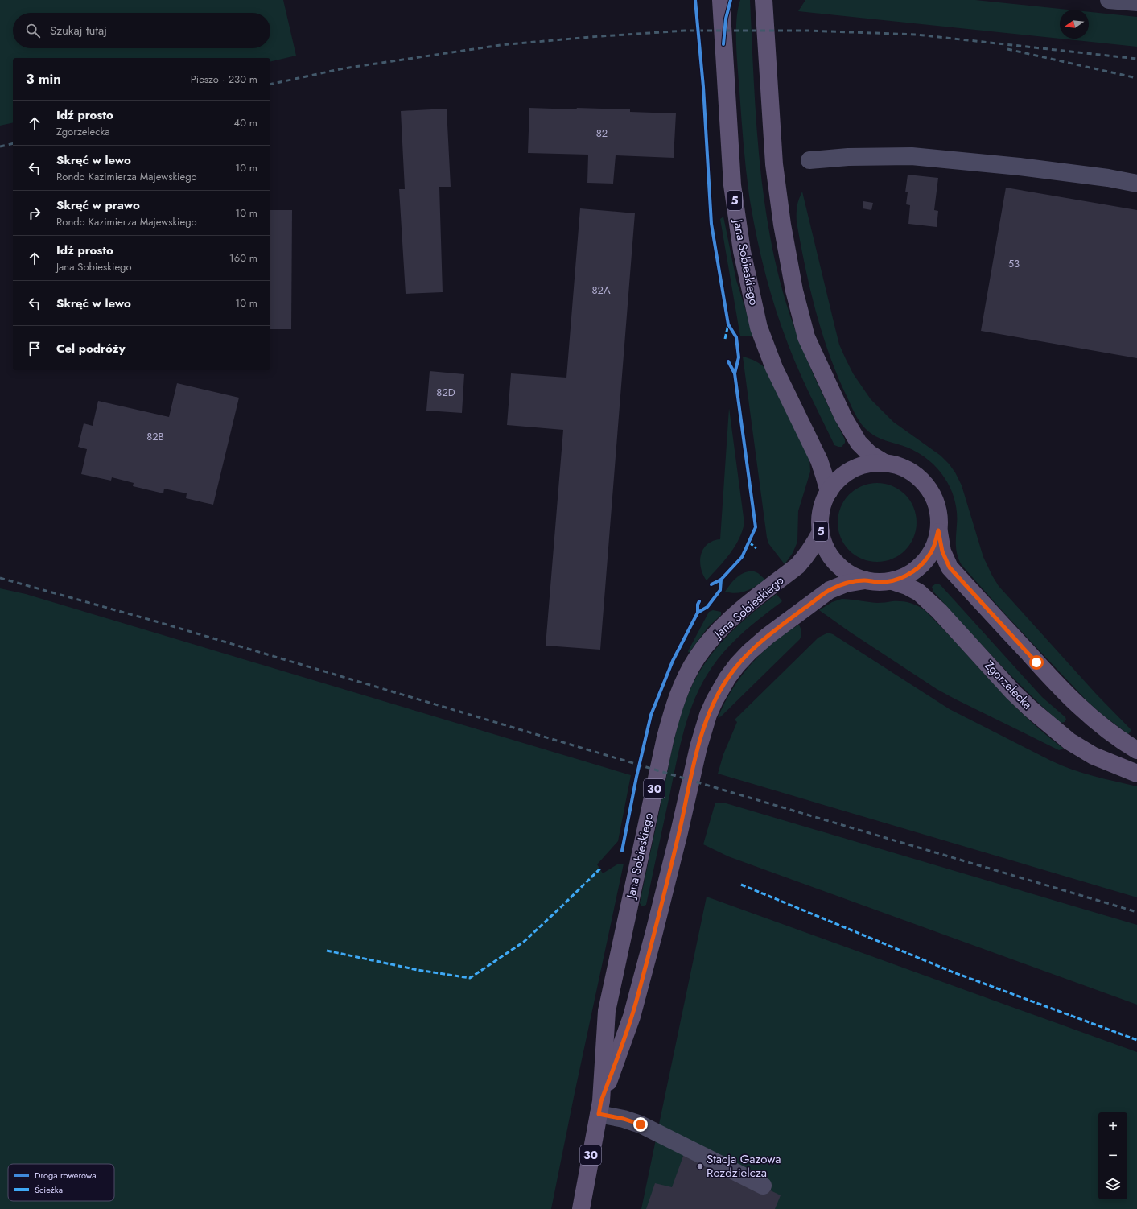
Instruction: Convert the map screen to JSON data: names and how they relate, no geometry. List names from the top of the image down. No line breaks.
{"streets":{"main road":["5","Jana Sobieskiego","Zgorzelecka","30"]},"crossings":[["5","Jana Sobieskiego"],["5","Zgorzelecka"]],"places":["Stacja Gazowa Rozdzielcza"],"house_numbers":["82","53","82A","82D","82B"],"legend":["Droga rowerowa","Ścieżka"],"north":"left","page":{"search":"Szukaj tutaj","heading":["3 min","Pieszo · 230 m"],"list":[["Idź prosto","Zgorzelecka","40 m"],["Skręć w lewo","Rondo Kazimierza Majewskiego","10 m"],["Skręć w prawo","Rondo Kazimierza Majewskiego","10 m"],["Idź prosto","Jana Sobieskiego","160 m"],["Skręć w lewo","10 m"],"Cel podróży"],"map_buttons":["+","−"]}}
